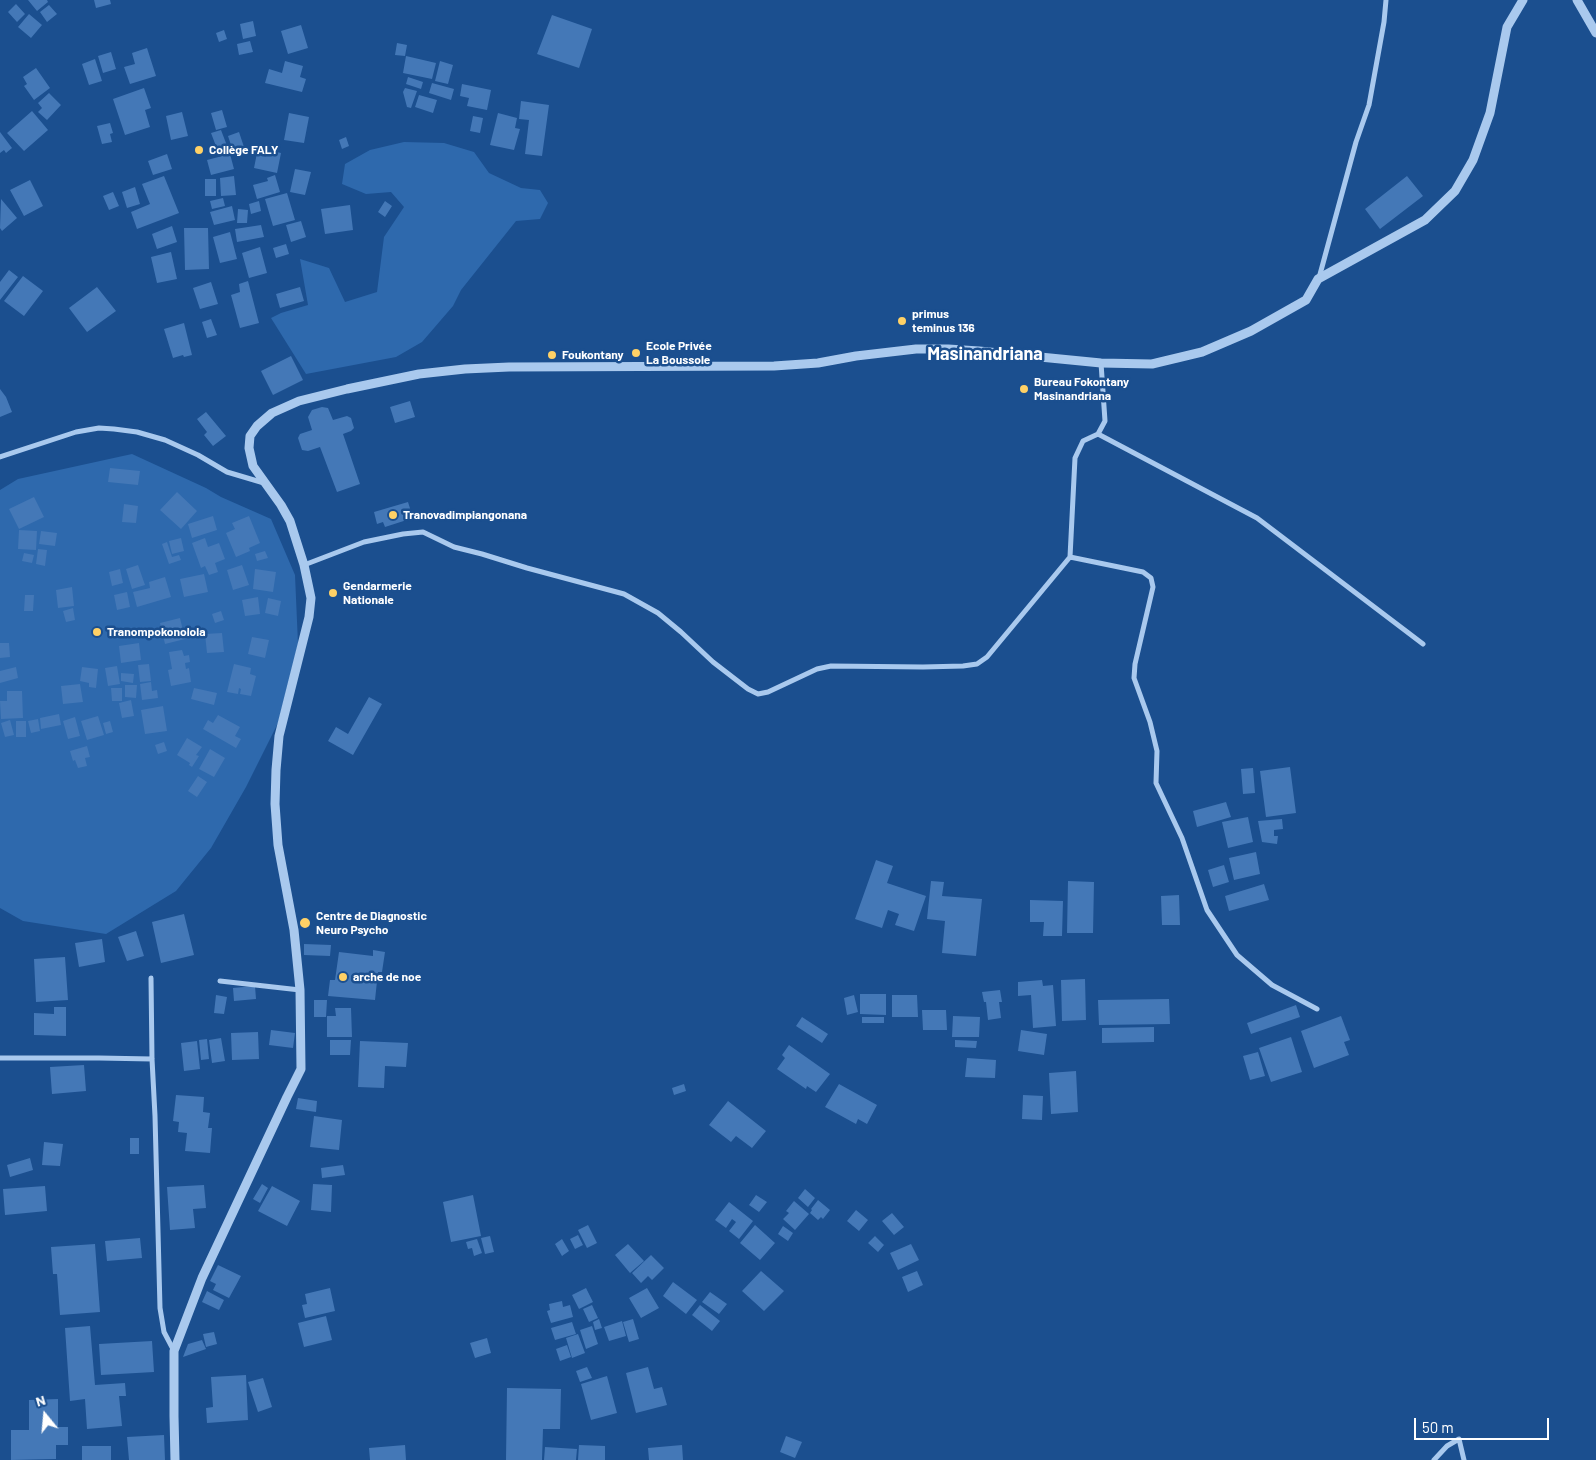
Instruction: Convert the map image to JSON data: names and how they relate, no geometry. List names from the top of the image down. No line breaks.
{"districts":["Masinandriana"],"places":["Collège FALY","primus teminus 136","Ecole Privée La Boussole","Foukontany","Bureau Fokontany Masinandriana","Tranovadimpiangonana","Gendarmerie Nationale","Tranompokonolola","Centre de Diagnostic Neuro Psycho","arche de noe"],"scale_bar":"50 m","north":"top"}
